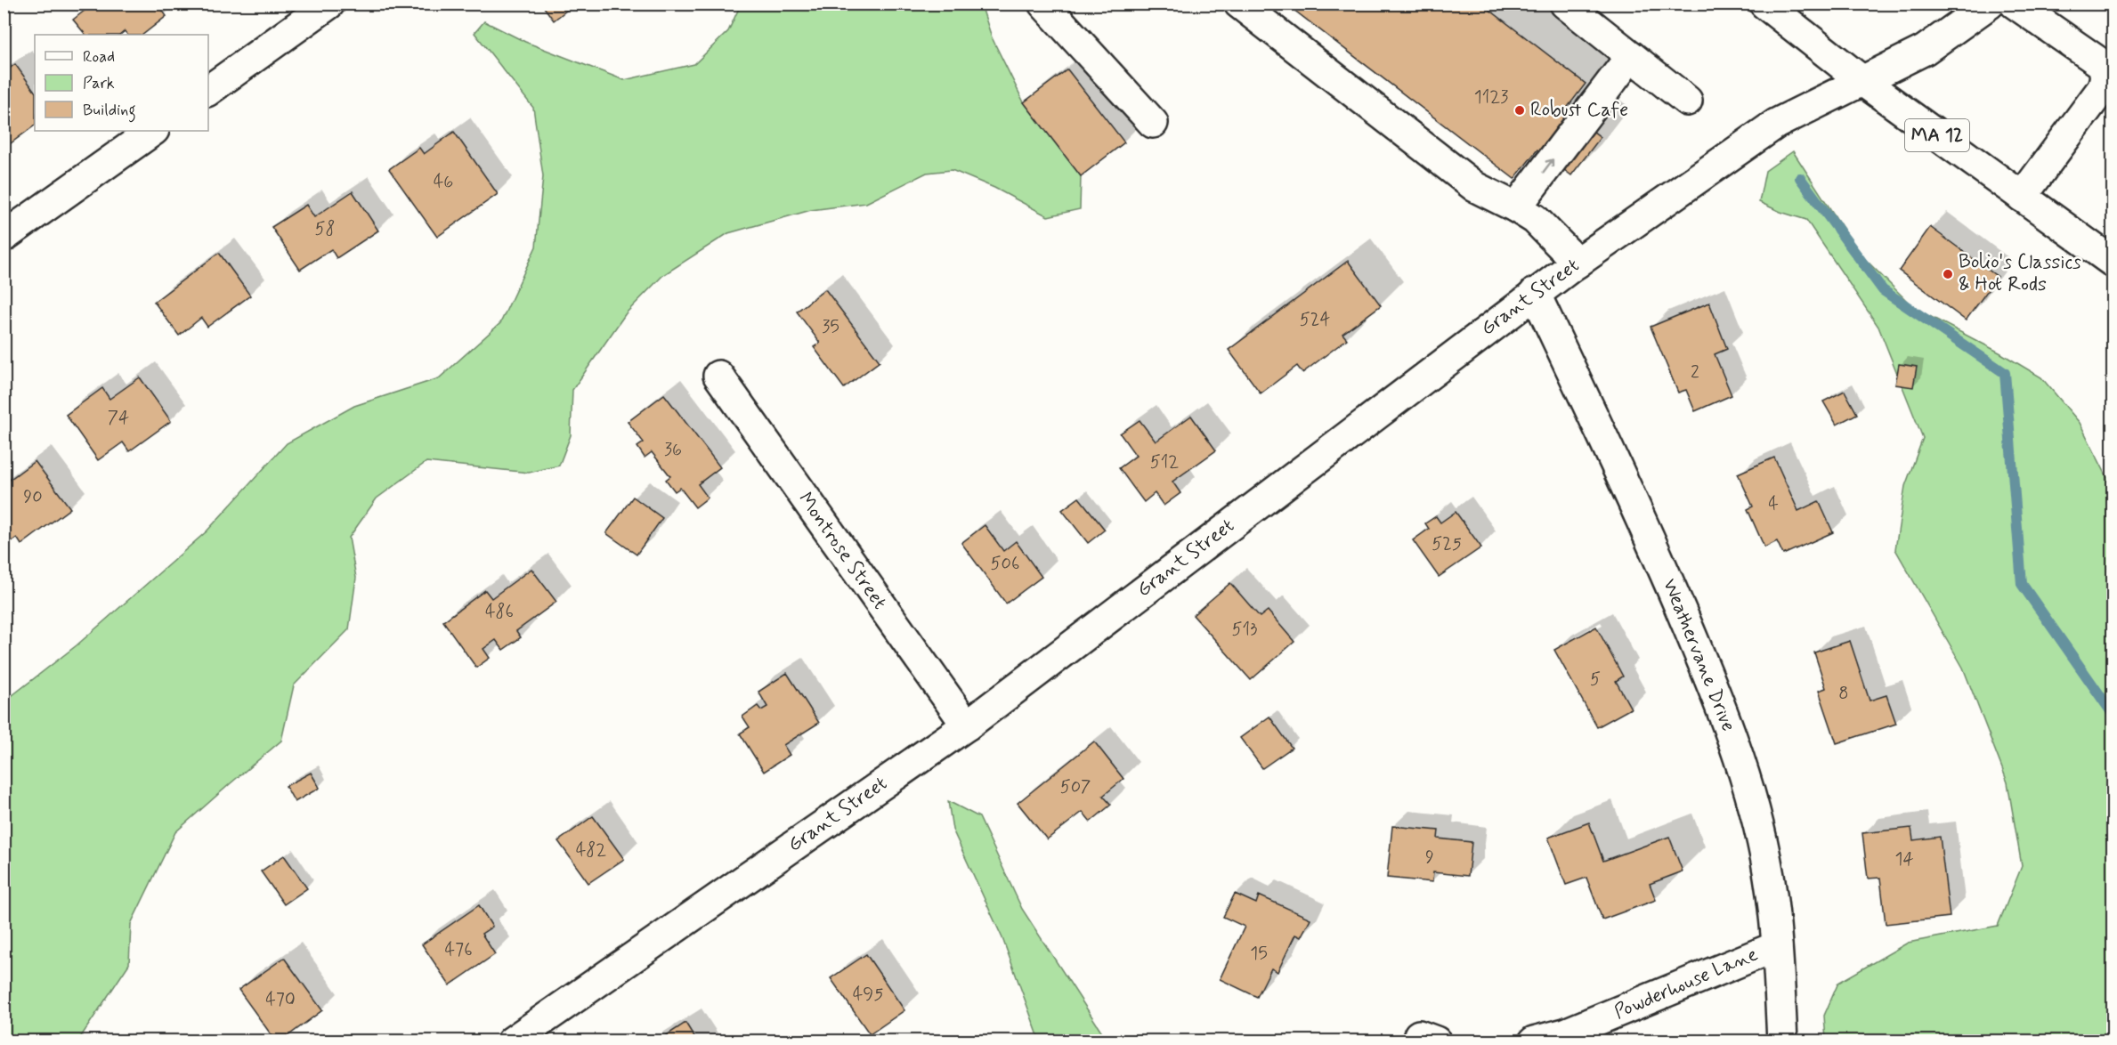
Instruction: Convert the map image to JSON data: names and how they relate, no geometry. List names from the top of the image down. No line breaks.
{"streets":{"street":["MA 12","Grant Street","Montrose Street","Weathervane Drive","Powderhouse Lane"]},"crossings":[["MA 12","Grant Street"],["Grant Street","Montrose Street"],["Grant Street","Weathervane Drive"],["Weathervane Drive","Powderhouse Lane"]],"places":["Robust Cafe","Bolio's Classics & Hot Rods"],"house_numbers":["1123","46","58","524","35","2","74","36","512","90","4","525","506","486","513","5","8","507","482","9","14","476","15","495","470"],"legend":["Road","Park","Building"]}
